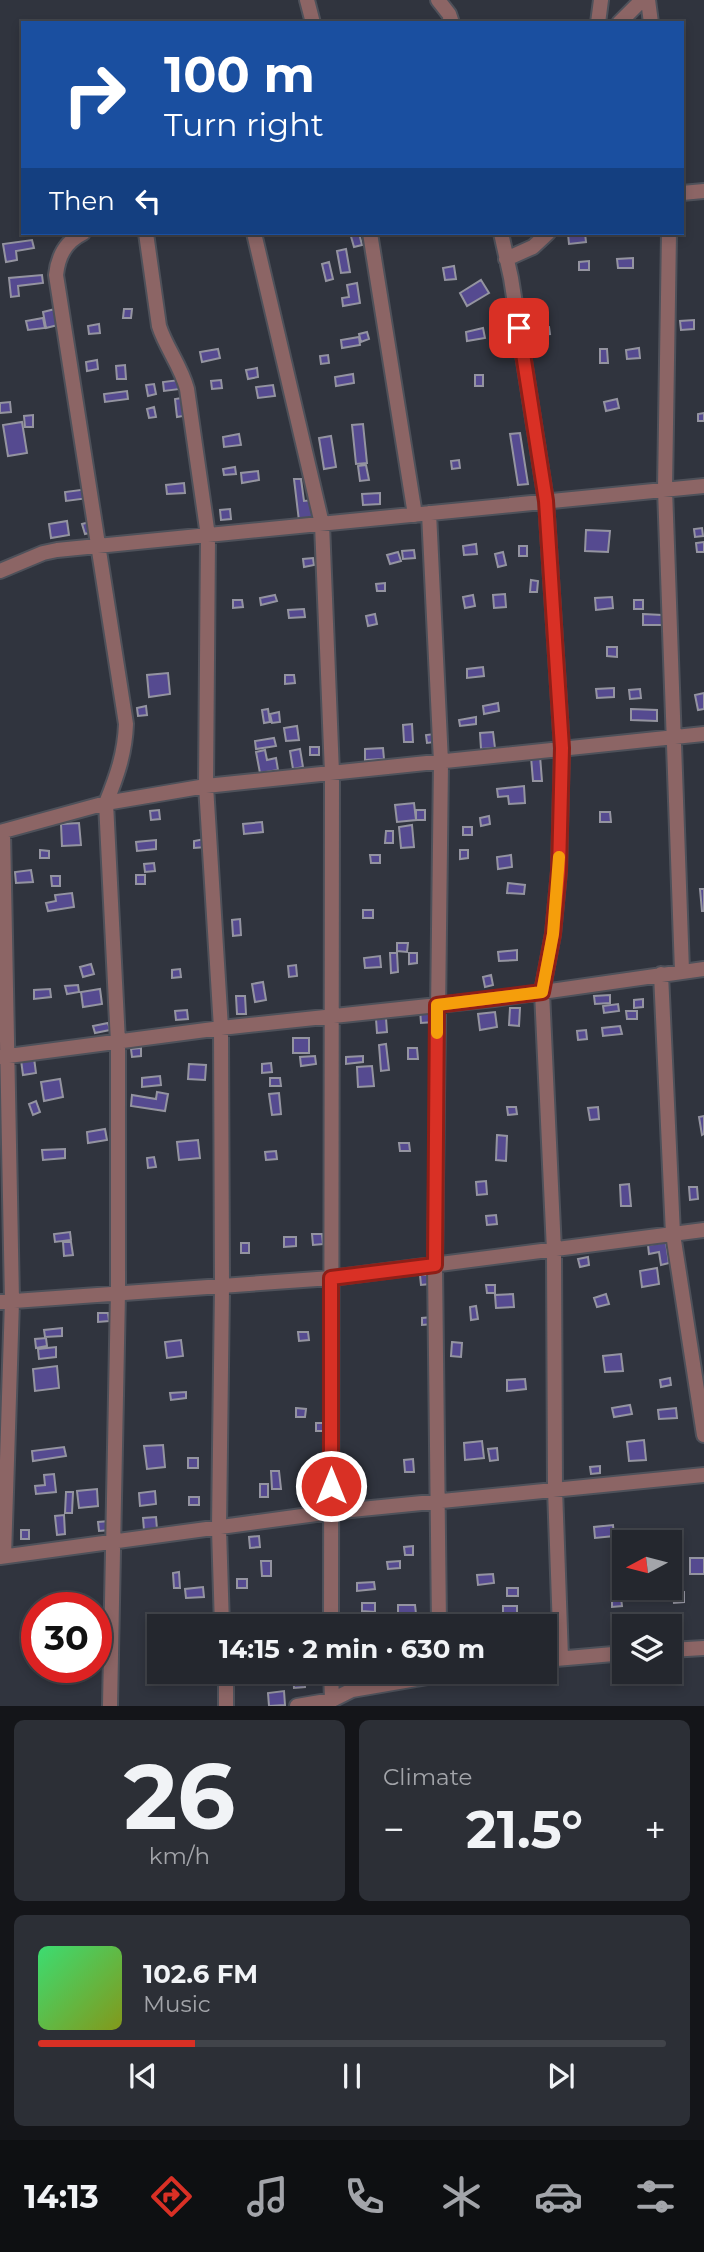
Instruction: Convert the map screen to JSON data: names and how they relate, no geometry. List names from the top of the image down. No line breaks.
{"north":"left","page":{"turn":["100 m","Turn right"],"then":"Then","limit":"30","trip":"14:15 · 2 min · 630 m","tile":[["26","km/h"],"Climate"],"heat":["−","21.5°","+"],"song":["102.6 FM","Music"],"tabs":"14:13"}}
